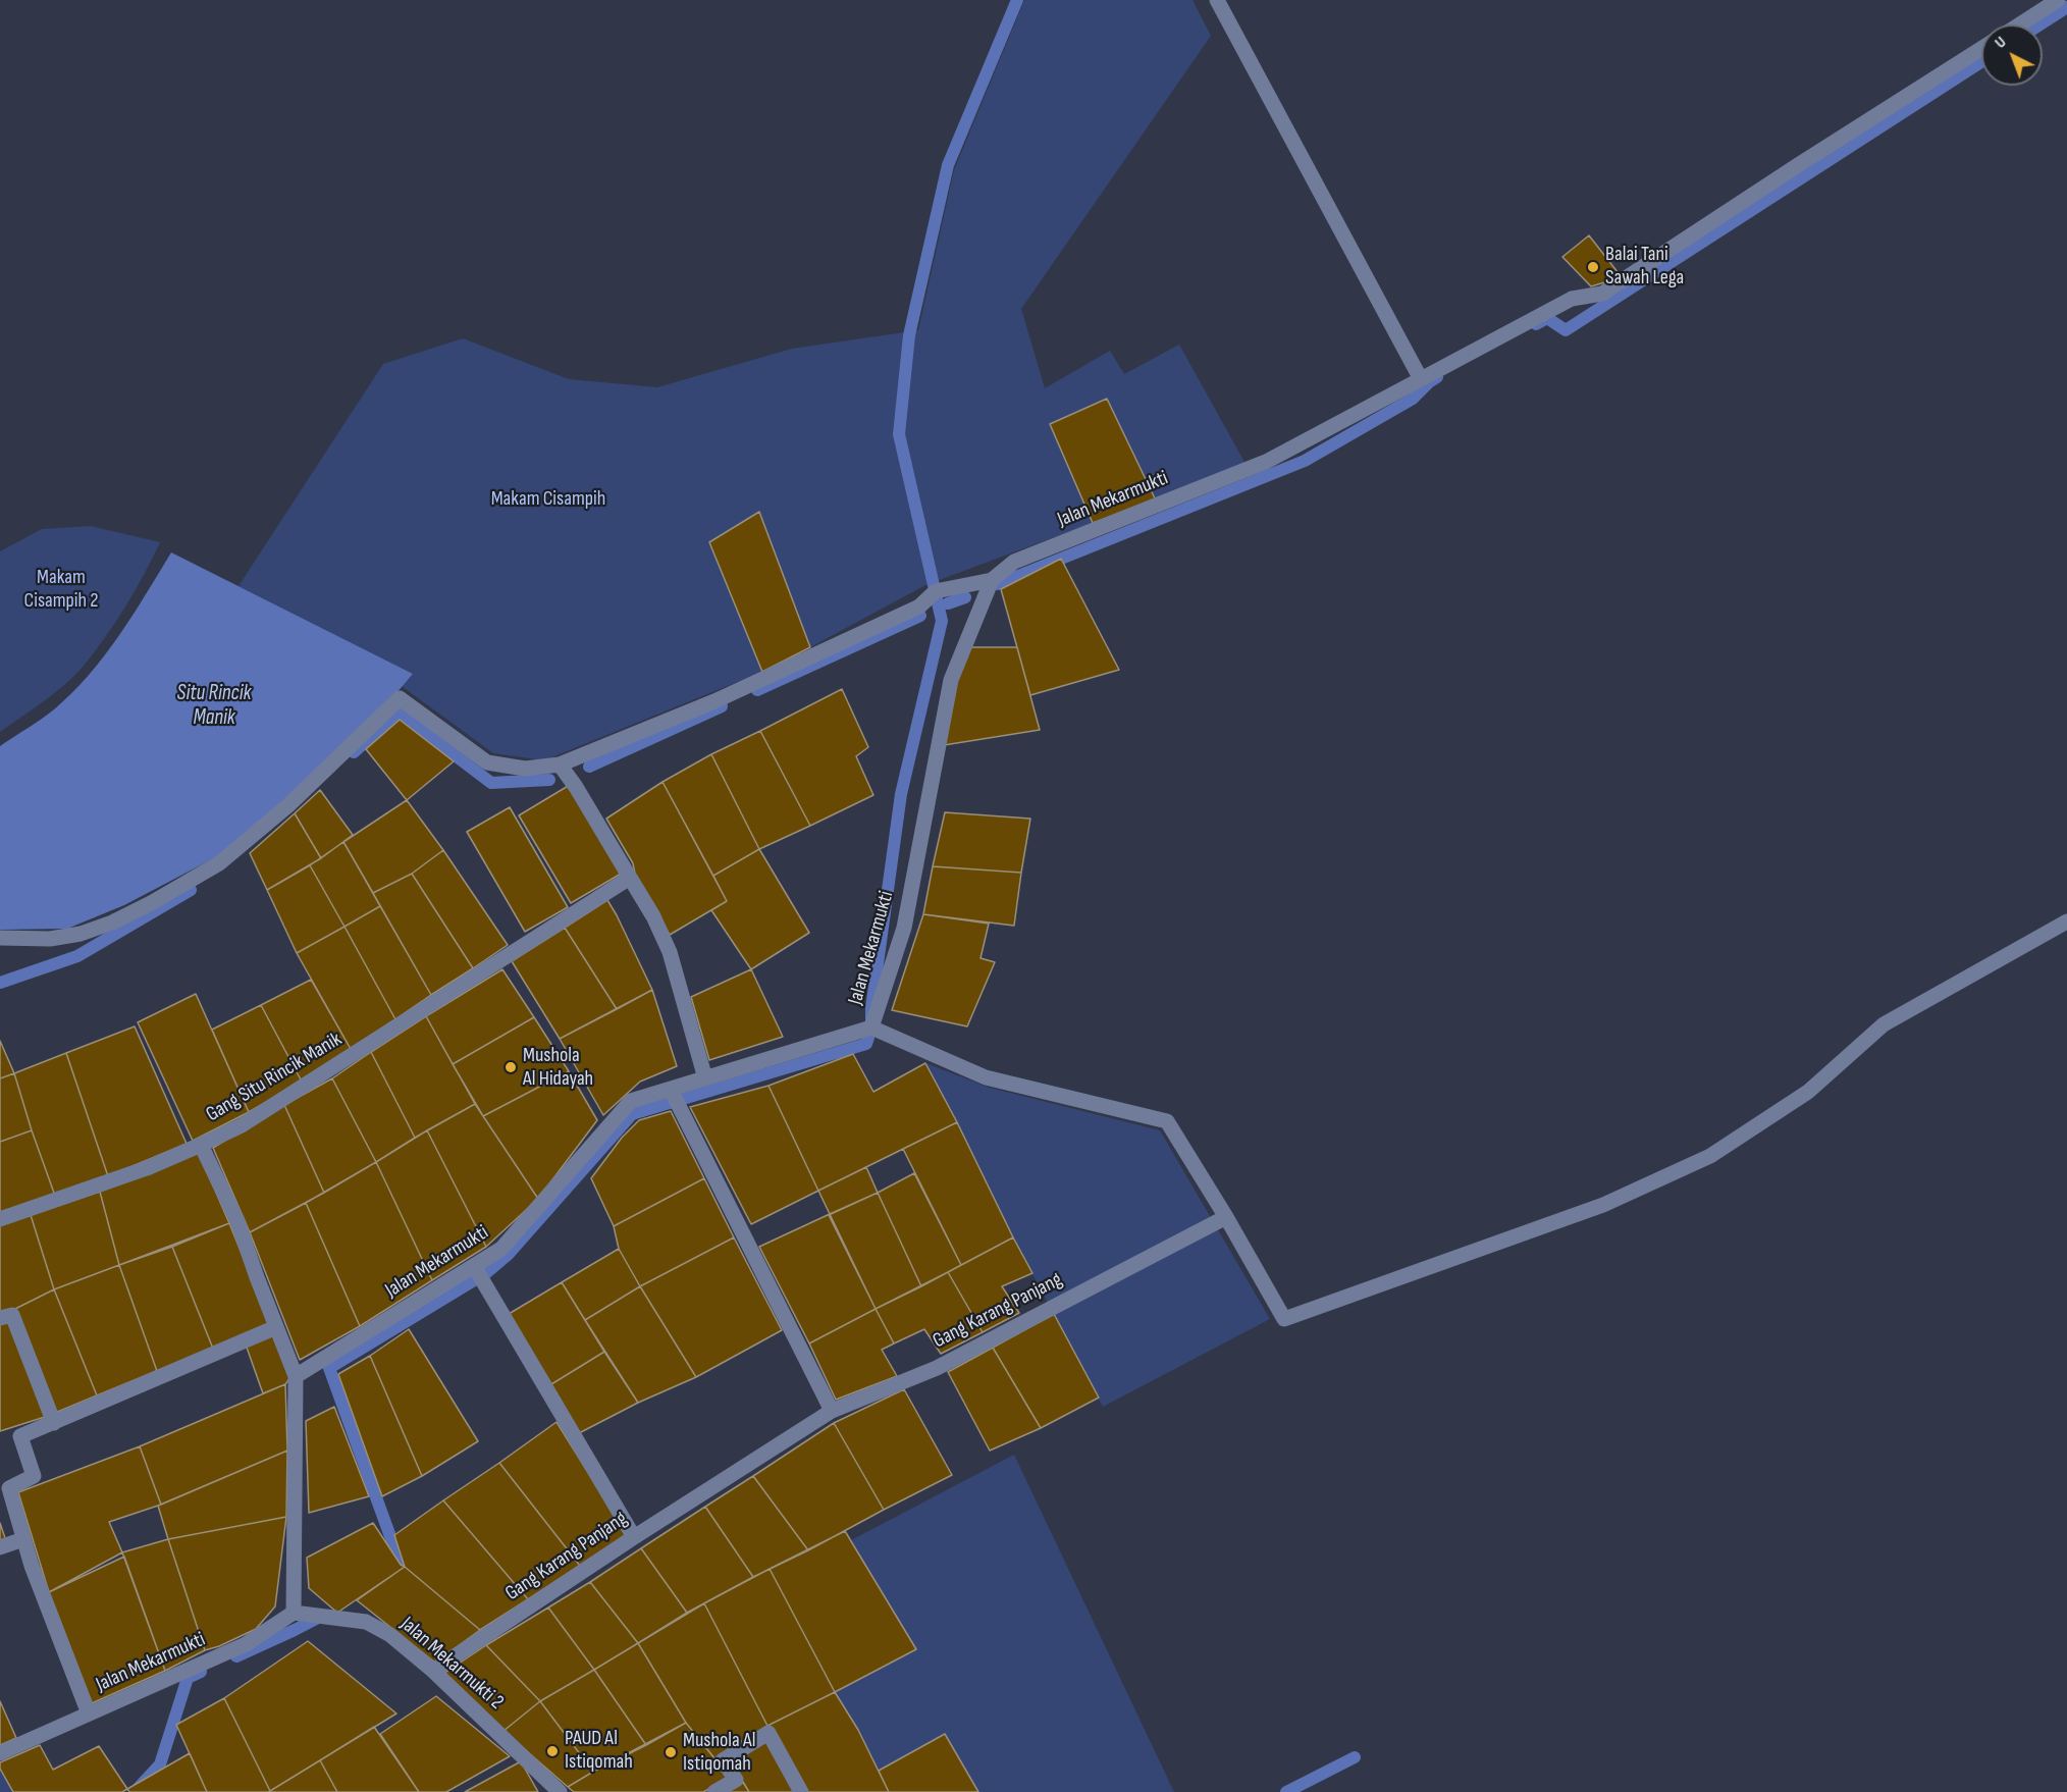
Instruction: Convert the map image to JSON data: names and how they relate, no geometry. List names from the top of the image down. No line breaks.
{"streets":{"street":["Jalan Mekarmukti","Gang Situ Rincik Manik","Gang Karang Panjang","Jalan Mekarmukti 2"]},"crossings":[["Jalan Mekarmukti","Gang Situ Rincik Manik"],["Jalan Mekarmukti","Jalan Mekarmukti 2"],["Gang Karang Panjang","Jalan Mekarmukti 2"]],"water":["Situ Rincik Manik"],"parks":["Makam Cisampih","Makam Cisampih 2"],"places":["Balai Tani Sawah Lega","Mushola Al Hidayah","PAUD Al Istiqomah","Mushola Al Istiqomah"],"north":"top left"}
